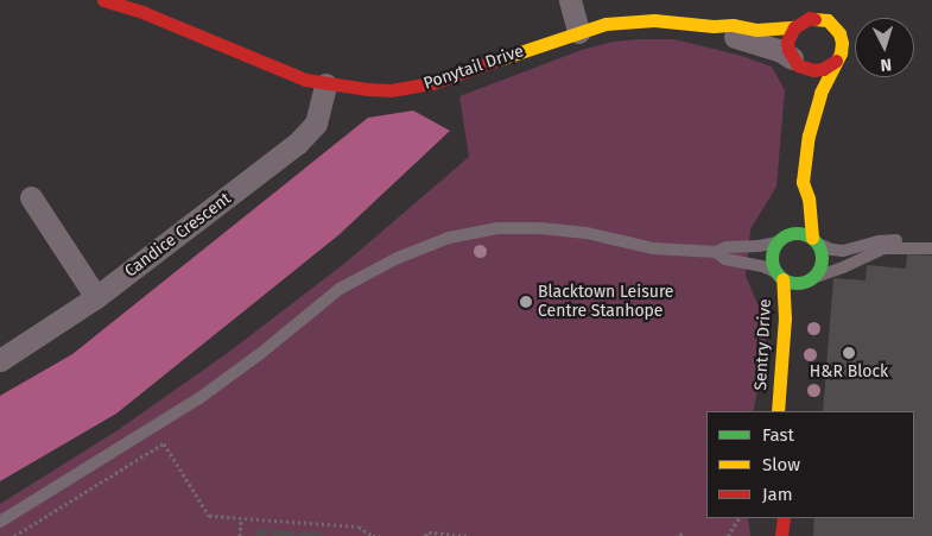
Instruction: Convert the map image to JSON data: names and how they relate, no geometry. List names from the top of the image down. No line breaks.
{"streets":{"street":["Ponytail Drive","Candice Crescent","Sentry Drive"]},"crossings":[["Ponytail Drive","Candice Crescent"]],"places":["Blacktown Leisure Centre Stanhope","H&R Block"],"legend":["Fast","Slow","Jam"],"north":"bottom"}
